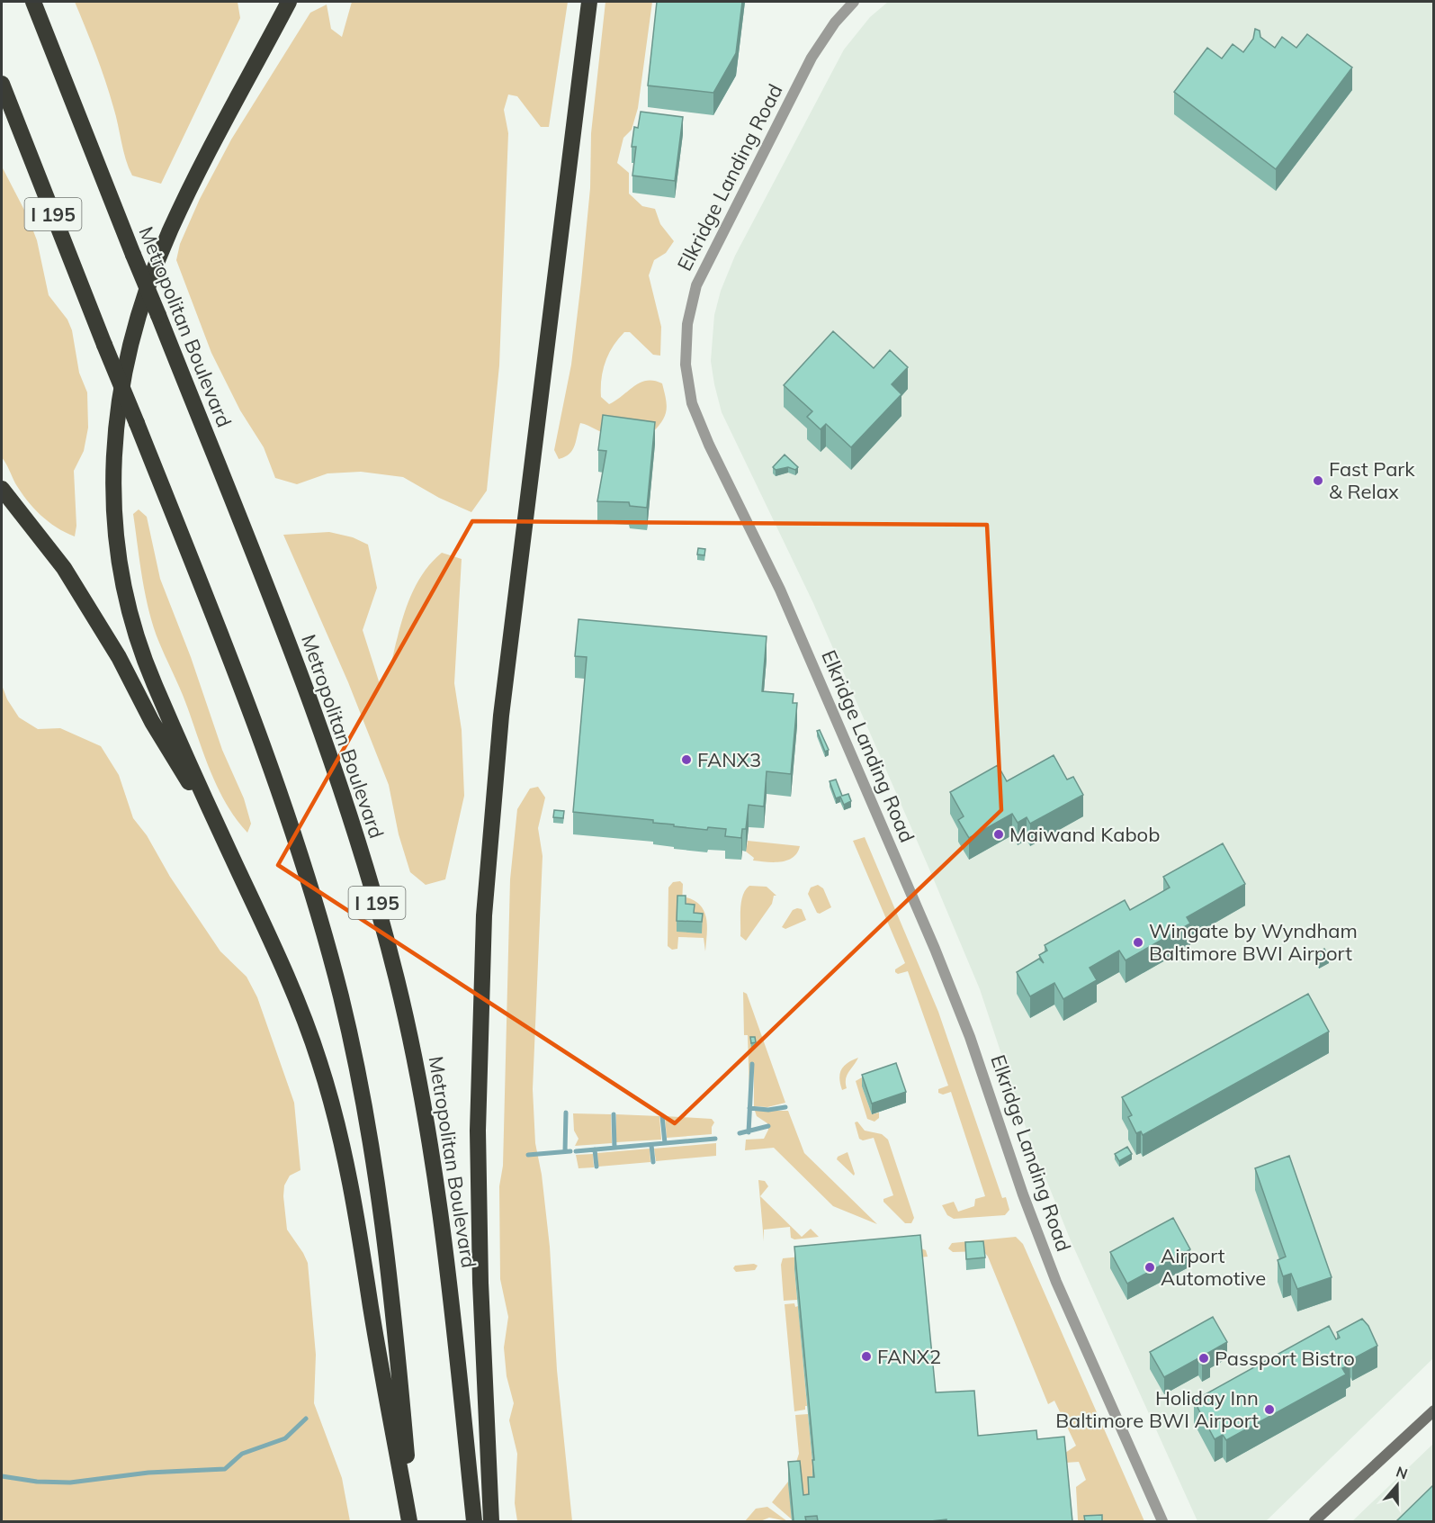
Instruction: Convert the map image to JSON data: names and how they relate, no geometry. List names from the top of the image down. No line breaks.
{"streets":{"highway":["I 195","Metropolitan Boulevard"],"street":["Elkridge Landing Road"]},"places":["Fast Park & Relax","FANX3","Maiwand Kabob","Wingate by Wyndham Baltimore BWI Airport","Airport Automotive","FANX2","Passport Bistro","Holiday Inn Baltimore BWI Airport"],"north":"top"}
